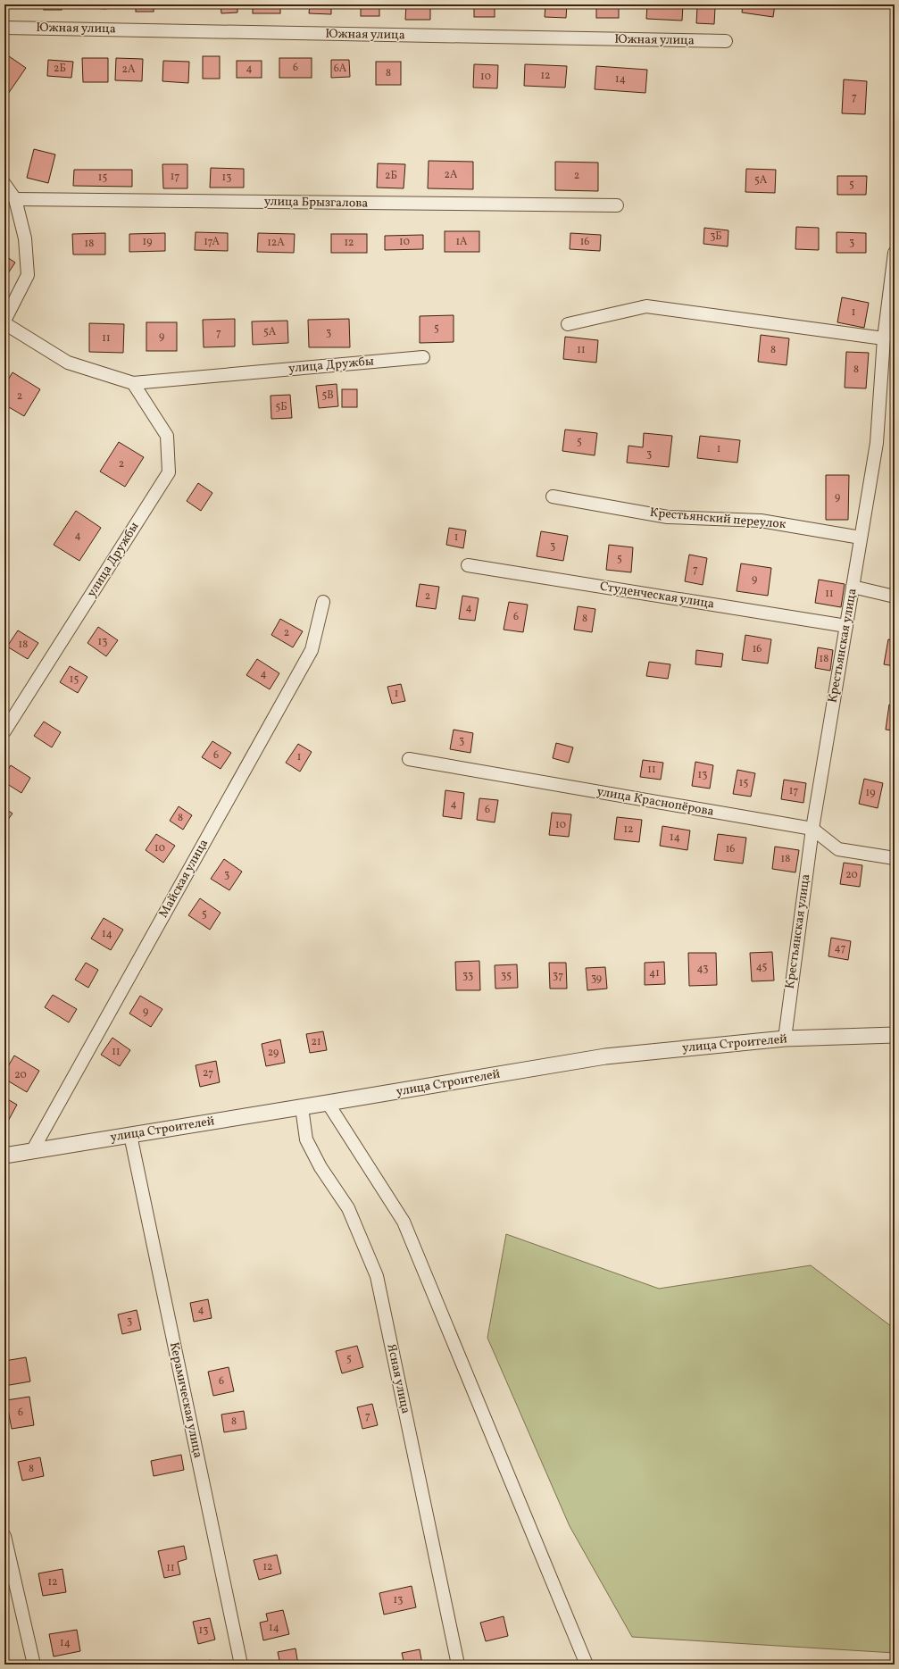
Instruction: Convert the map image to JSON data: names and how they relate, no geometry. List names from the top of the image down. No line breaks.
{"streets":{"street":["Южная улица","улица Брызгалова","улица Дружбы","Крестьянский переулок","Студенческая улица","Крестьянская улица","улица Краснопёрова","Майская улица","улица Строителей","Ясная улица","Керамическая улица"]},"crossings":[["Крестьянский переулок","Крестьянская улица"],["Студенческая улица","Крестьянская улица"],["Крестьянская улица","улица Краснопёрова"],["Крестьянская улица","улица Строителей"],["Майская улица","улица Строителей"],["улица Строителей","Ясная улица"],["улица Строителей","Керамическая улица"]],"house_numbers":["6","2Б","4","6А","2А","8","12","10","14","7","2А","2Б","2","17","15","13","5А","5","3Б","19","17А","10","1А","16","12А","12","3","18","1","5","5А","7","3","9","11","11","8","8","5В","2","5Б","5","1","3","2","9","4","1","3","5","7","9","11","2","4","6","8","2","13","18","16","18","4","15","1","3","6","1","11","13","15","17","19","4","6","8","10","12","14","10","16","18","3","20","5","14","47","45","43","41","33","35","37","39","9","21","11","29","27","20","4","3","5","6","6","7","8","8","12","11","12","13","14","13","14"]}
